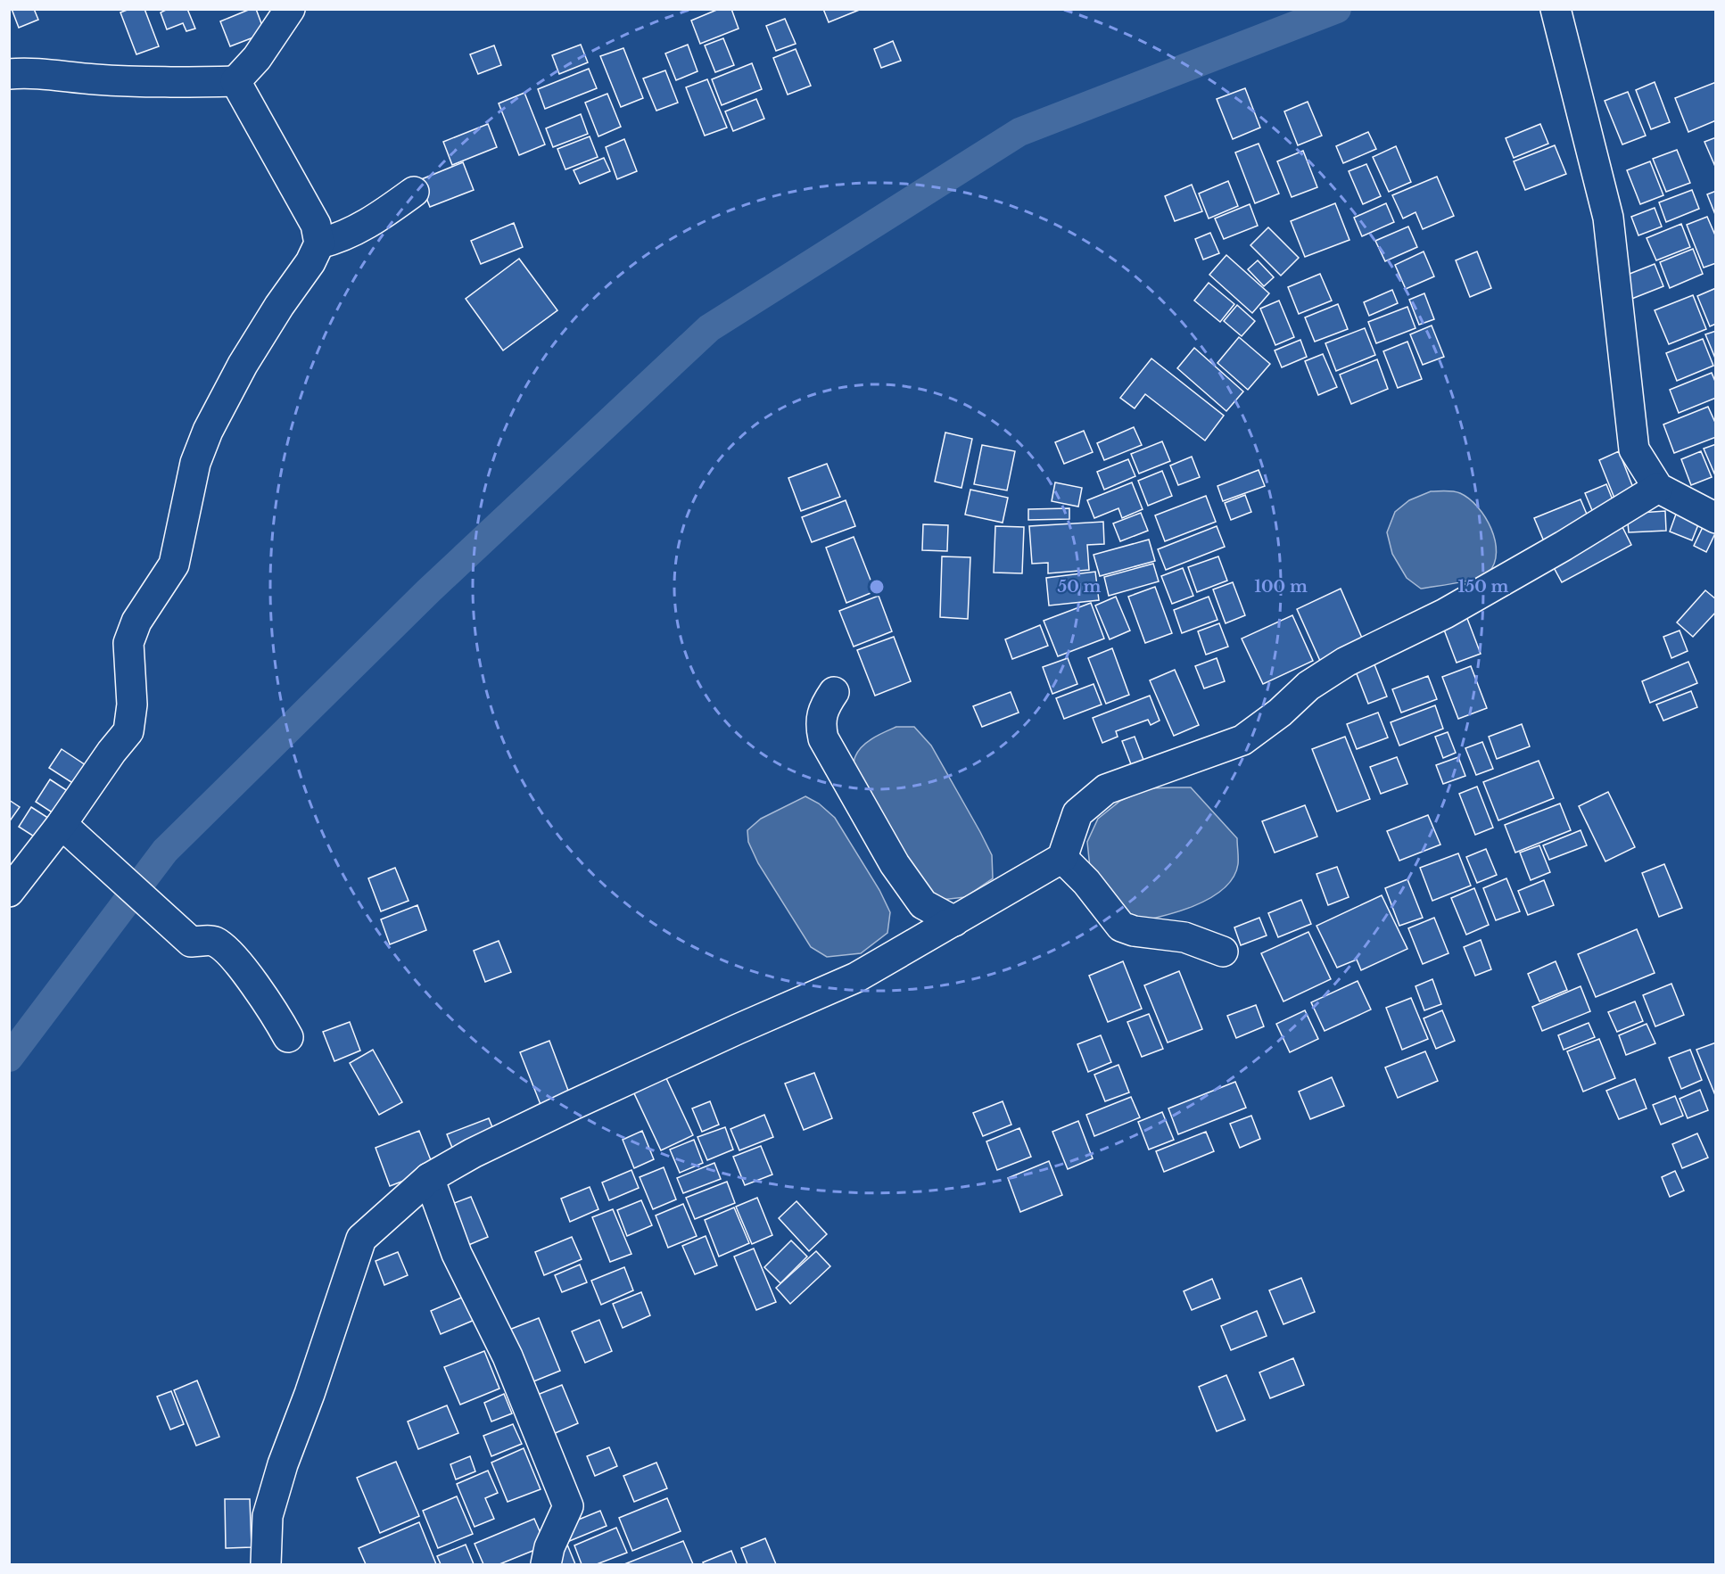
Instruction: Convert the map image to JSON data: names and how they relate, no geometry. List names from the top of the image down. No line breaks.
{"rings":["50 m","100 m","150 m"]}
